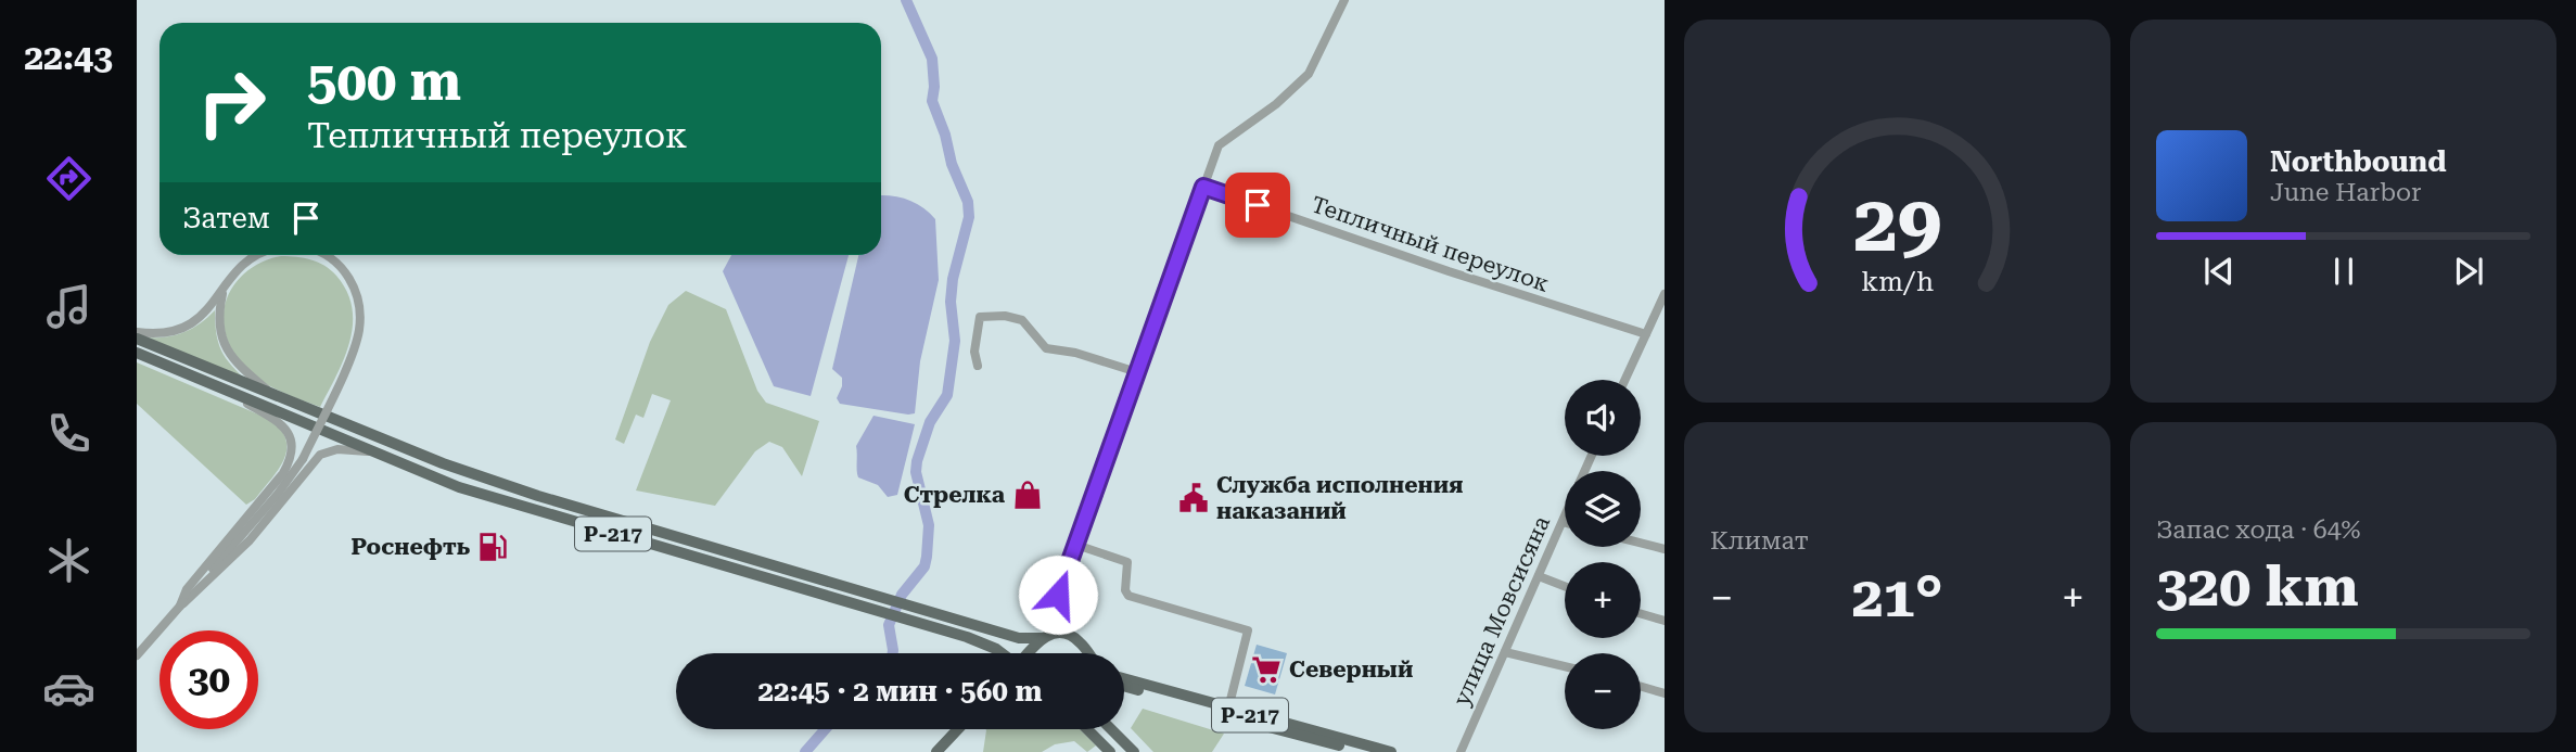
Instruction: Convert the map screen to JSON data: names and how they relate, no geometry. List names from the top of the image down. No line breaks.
{"streets":{"main road":["Р-217"],"street":["Тепличный переулок","улица Мовсисяна"]},"places":{"shop":["Стрелка"],"public building":["Служба исполнения наказаний"],"fuel station":["Роснефть"],"supermarket":["Северный"]},"page":{"tabs":"22:43","turn":["500 m","Тепличный переулок"],"song":["Northbound","June Harbor"],"then":"Затем","map_buttons":["+","−"],"tile":["Климат",["Запас хода · 64%","320 km"]],"heat":["−","21°","+"],"limit":"30","trip":"22:45 · 2 мин · 560 m","gauge":["29","km/h"]}}
